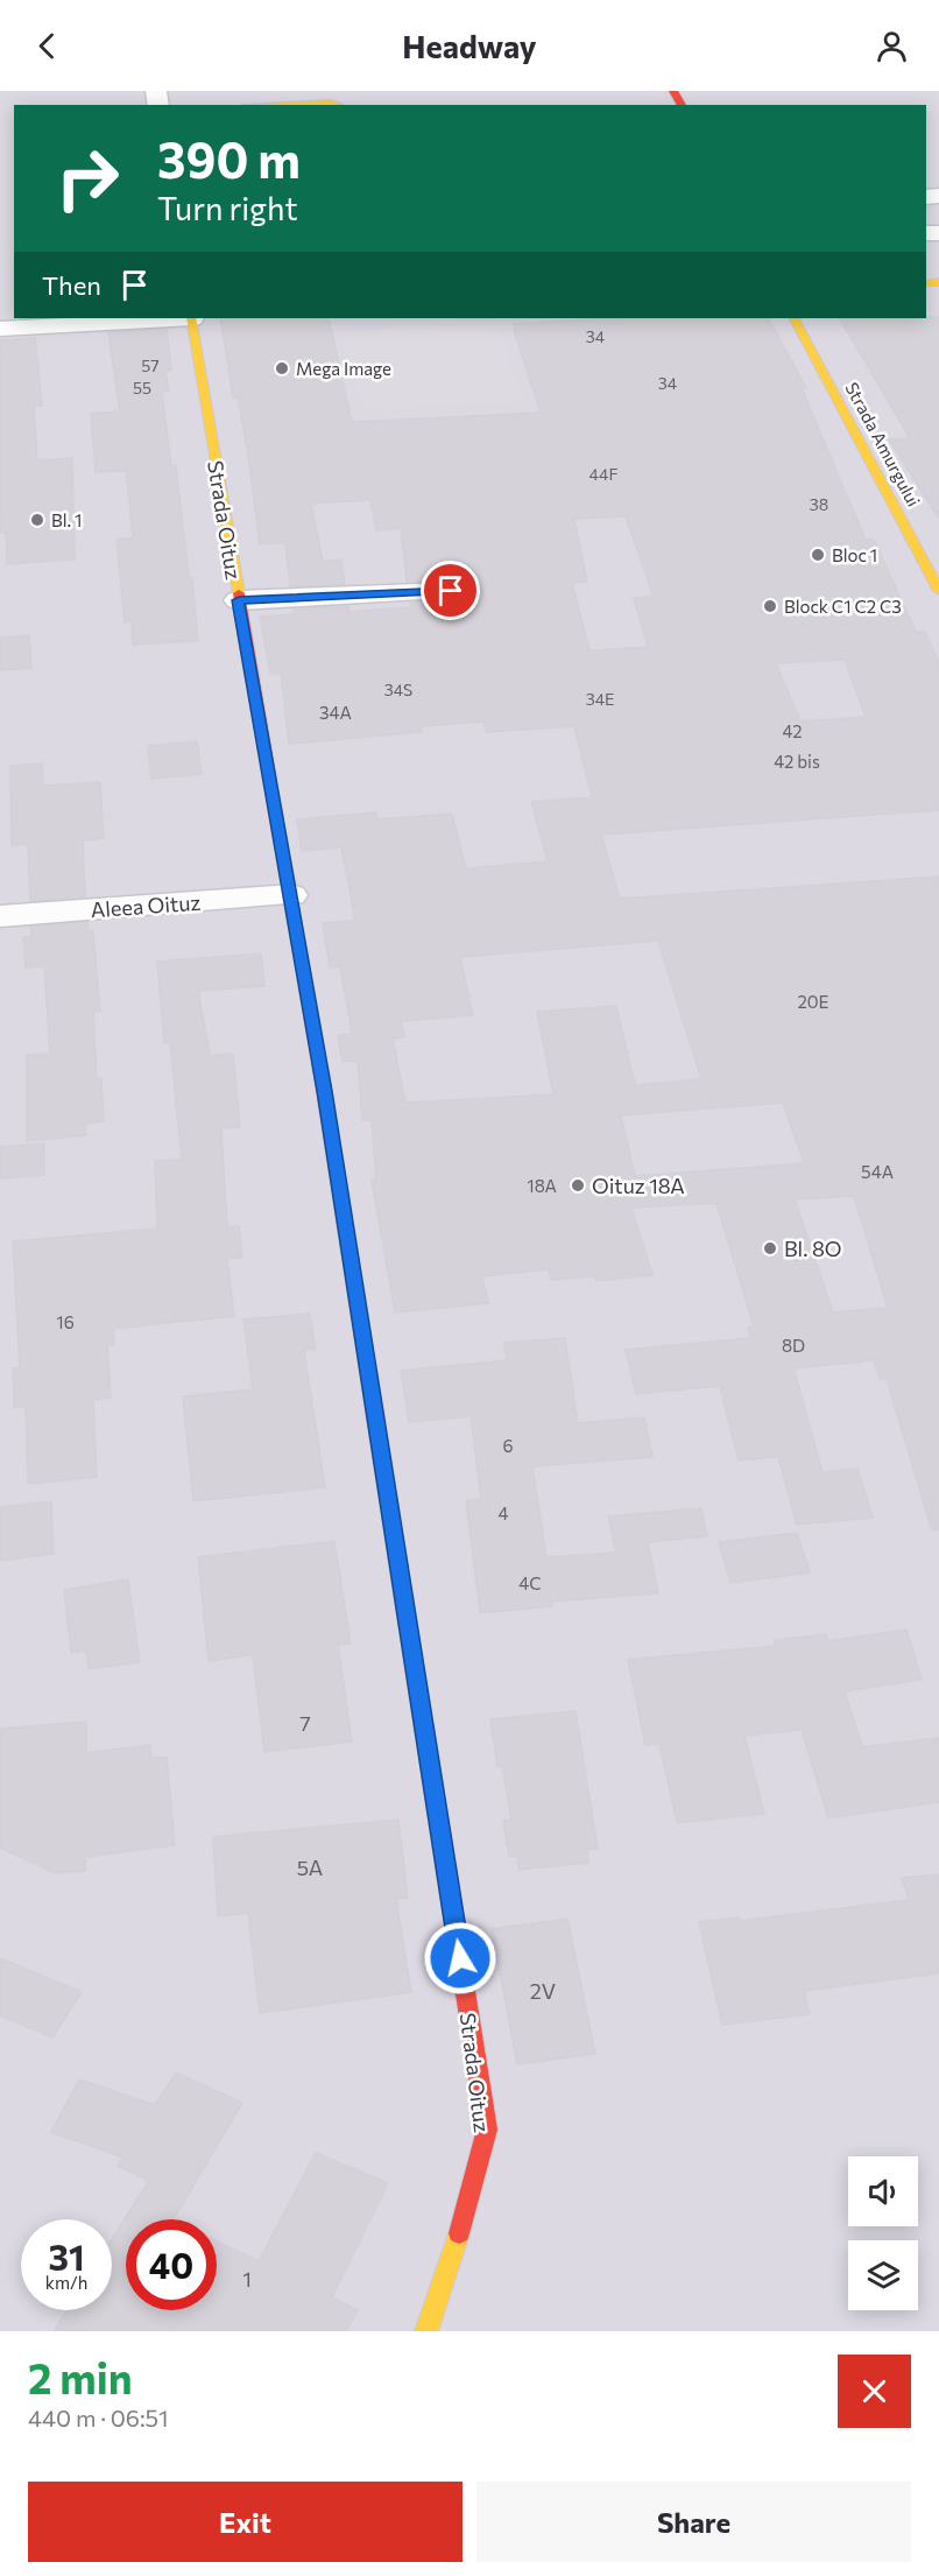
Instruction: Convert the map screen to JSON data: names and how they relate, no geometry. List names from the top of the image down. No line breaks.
{"streets":{"street":["Strada Amurgului","Strada Oituz","Aleea Oituz"]},"crossings":[["Strada Oituz","Aleea Oituz"]],"places":["Mega Image","Bl. 1","Bloc 1","Block C1 C2 C3","Oituz 18A","Bl. 8O"],"house_numbers":["34","57","34","55","44F","38","34S","34E","34A","42","42 bis","20E","54A","18A","16","8D","6","4","4C","7","5A","2V","1"],"page":{"header":"Headway","turn":["390 m","Turn right"],"then":"Then","speed":"31 km/h","limit":"40","heading":["2 min","440 m · 06:51"],"buttons":["Exit","Share"]}}
